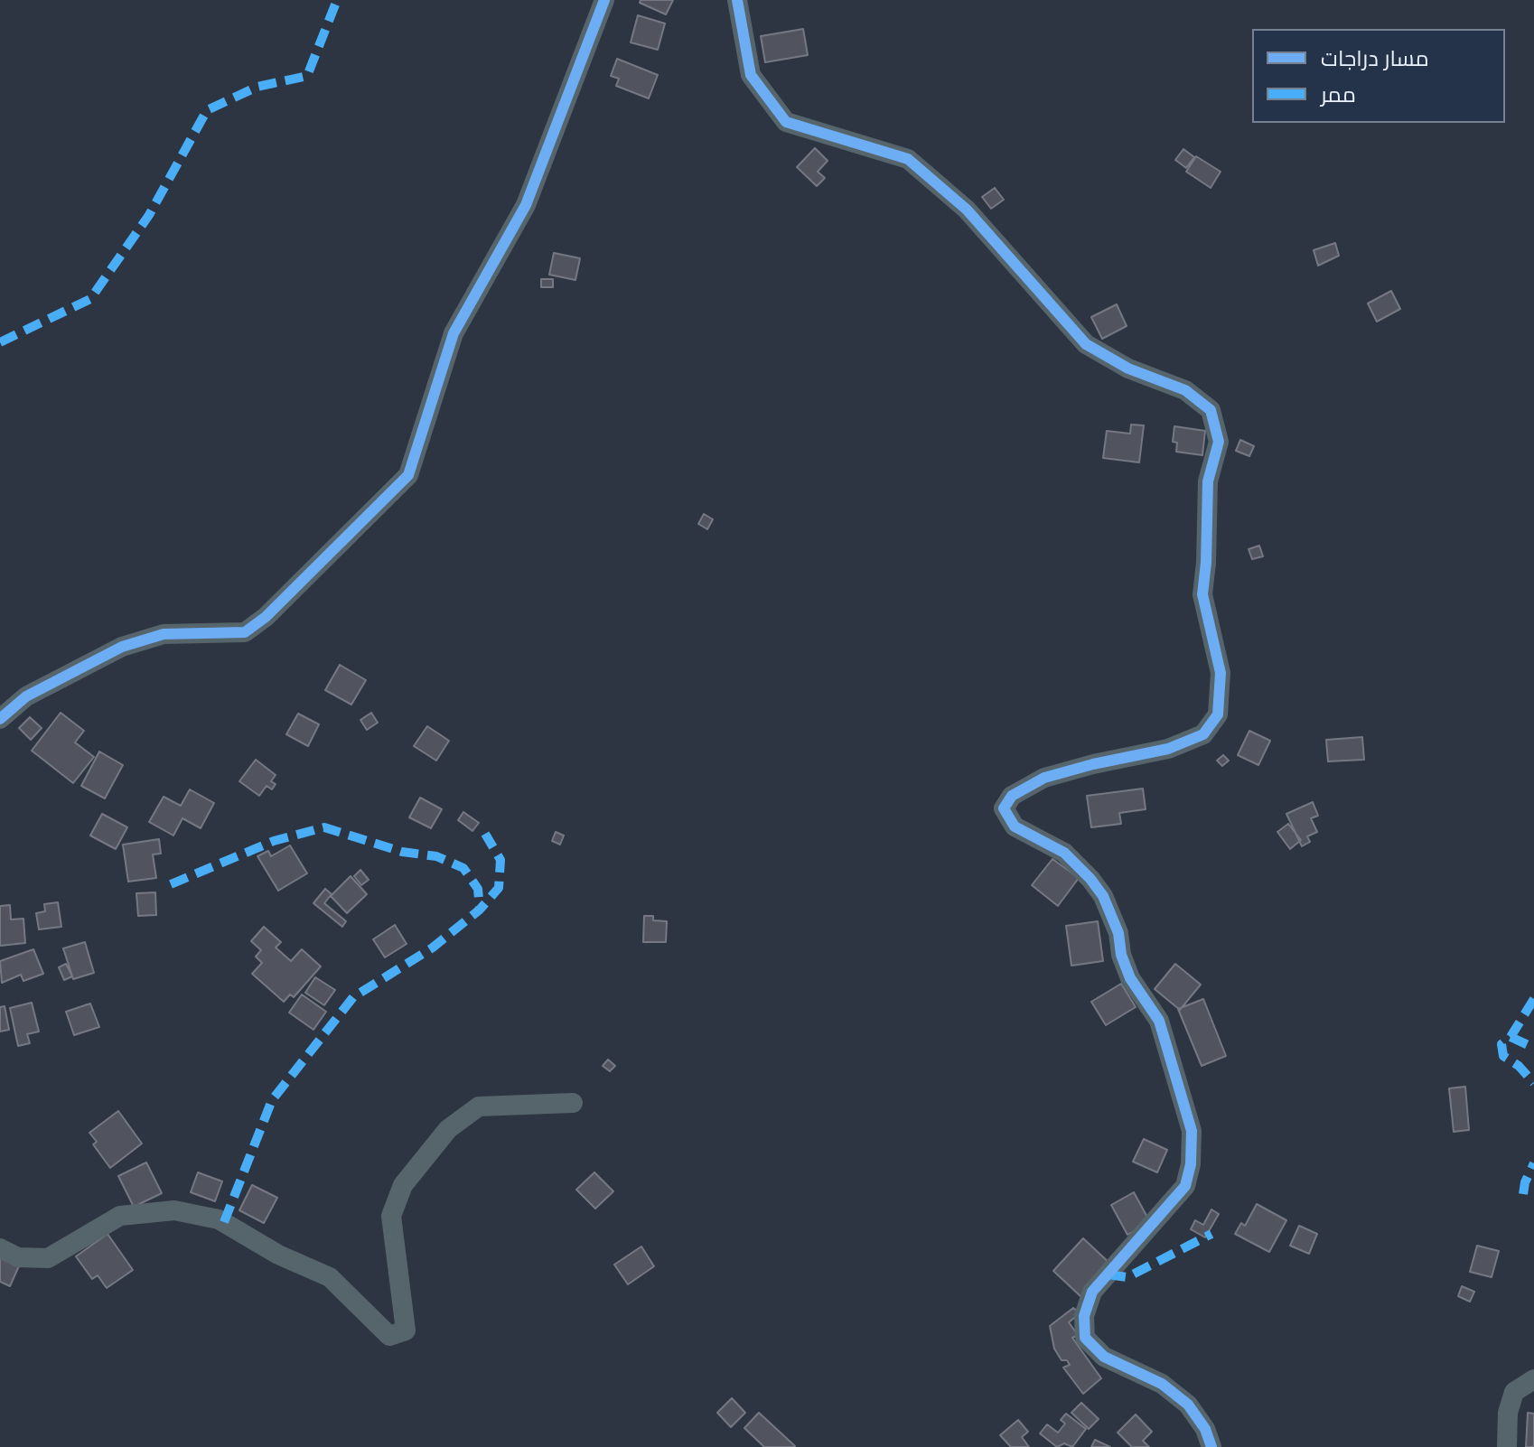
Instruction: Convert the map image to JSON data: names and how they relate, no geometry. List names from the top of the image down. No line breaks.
{"legend":["مسار دراجات","ممر"]}
